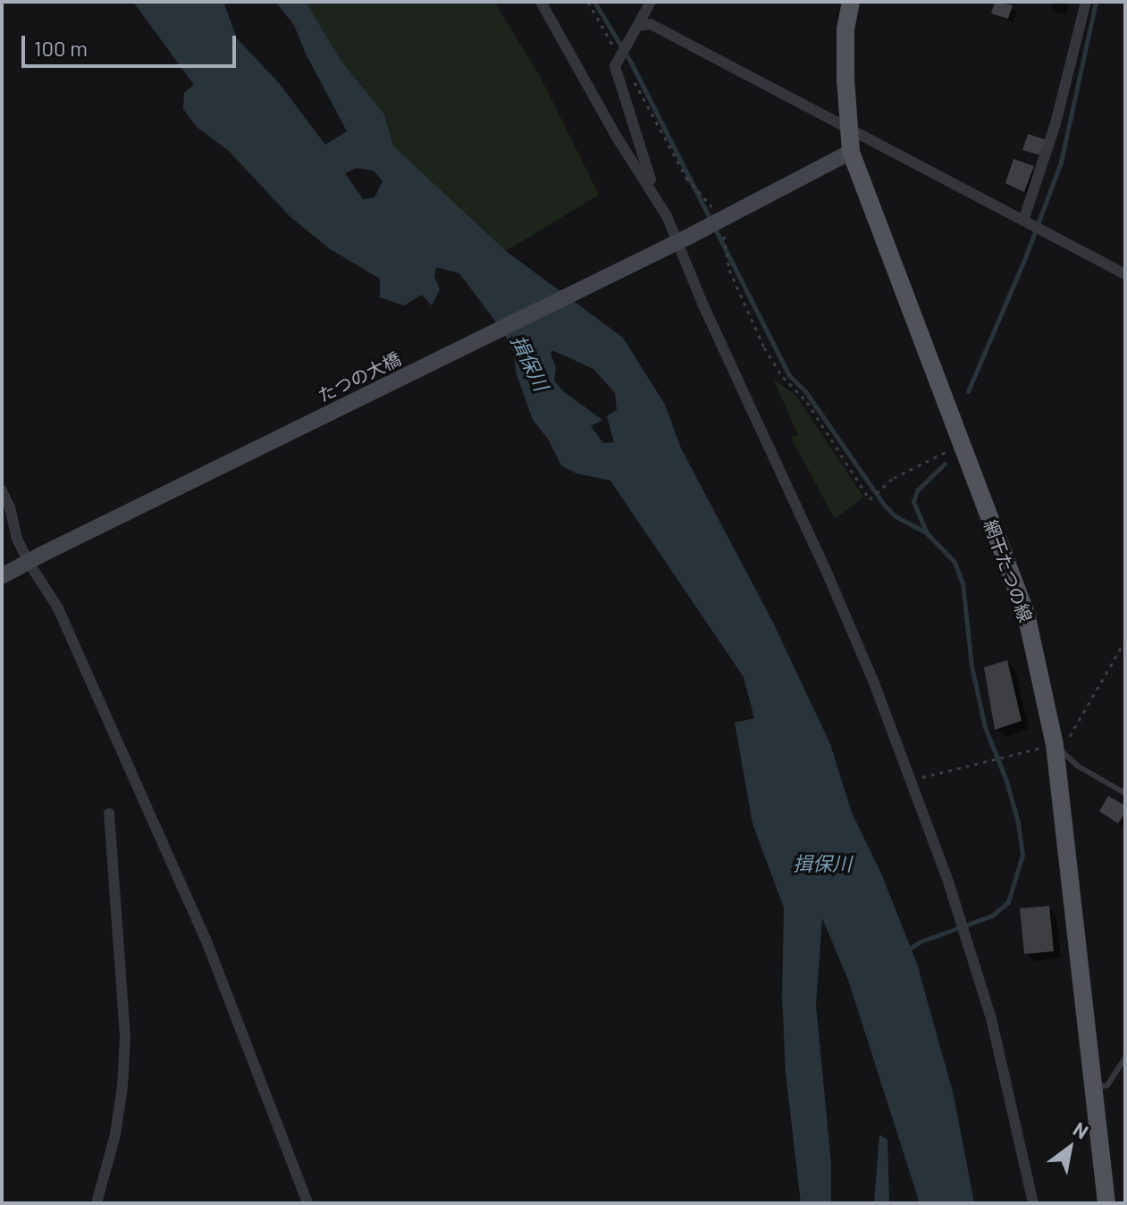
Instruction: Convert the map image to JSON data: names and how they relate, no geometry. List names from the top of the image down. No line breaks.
{"streets":{"main road":["網干たつの線"],"street":["たつの大橋"]},"crossings":[["たつの大橋","網干たつの線"]],"water":["揖保川"],"scale_bar":"100 m","north":"top right"}
